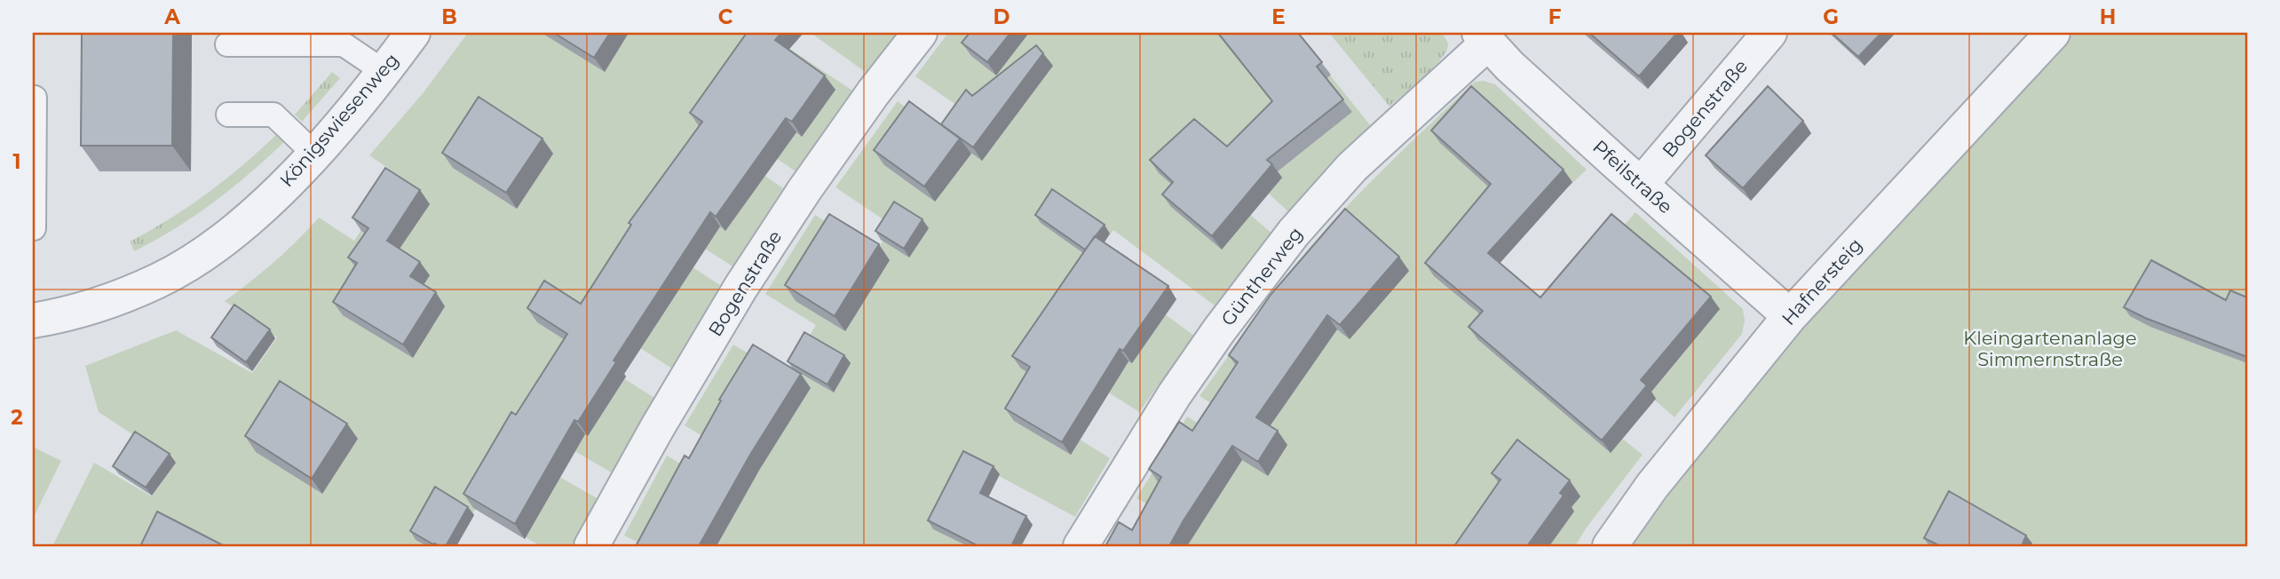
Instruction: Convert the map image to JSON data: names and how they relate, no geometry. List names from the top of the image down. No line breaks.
{"streets":{"street":["Bogenstraße","Königswiesenweg","Pfeilstraße","Güntherweg","Hafnersteig"]},"crossings":[["Bogenstraße","Pfeilstraße"],["Pfeilstraße","Güntherweg"],["Pfeilstraße","Hafnersteig"]],"parks":["Kleingartenanlage Simmernstraße"],"grid":{"columns":["A","B","C","D","E","F","G","H"],"rows":["1","2"]}}
